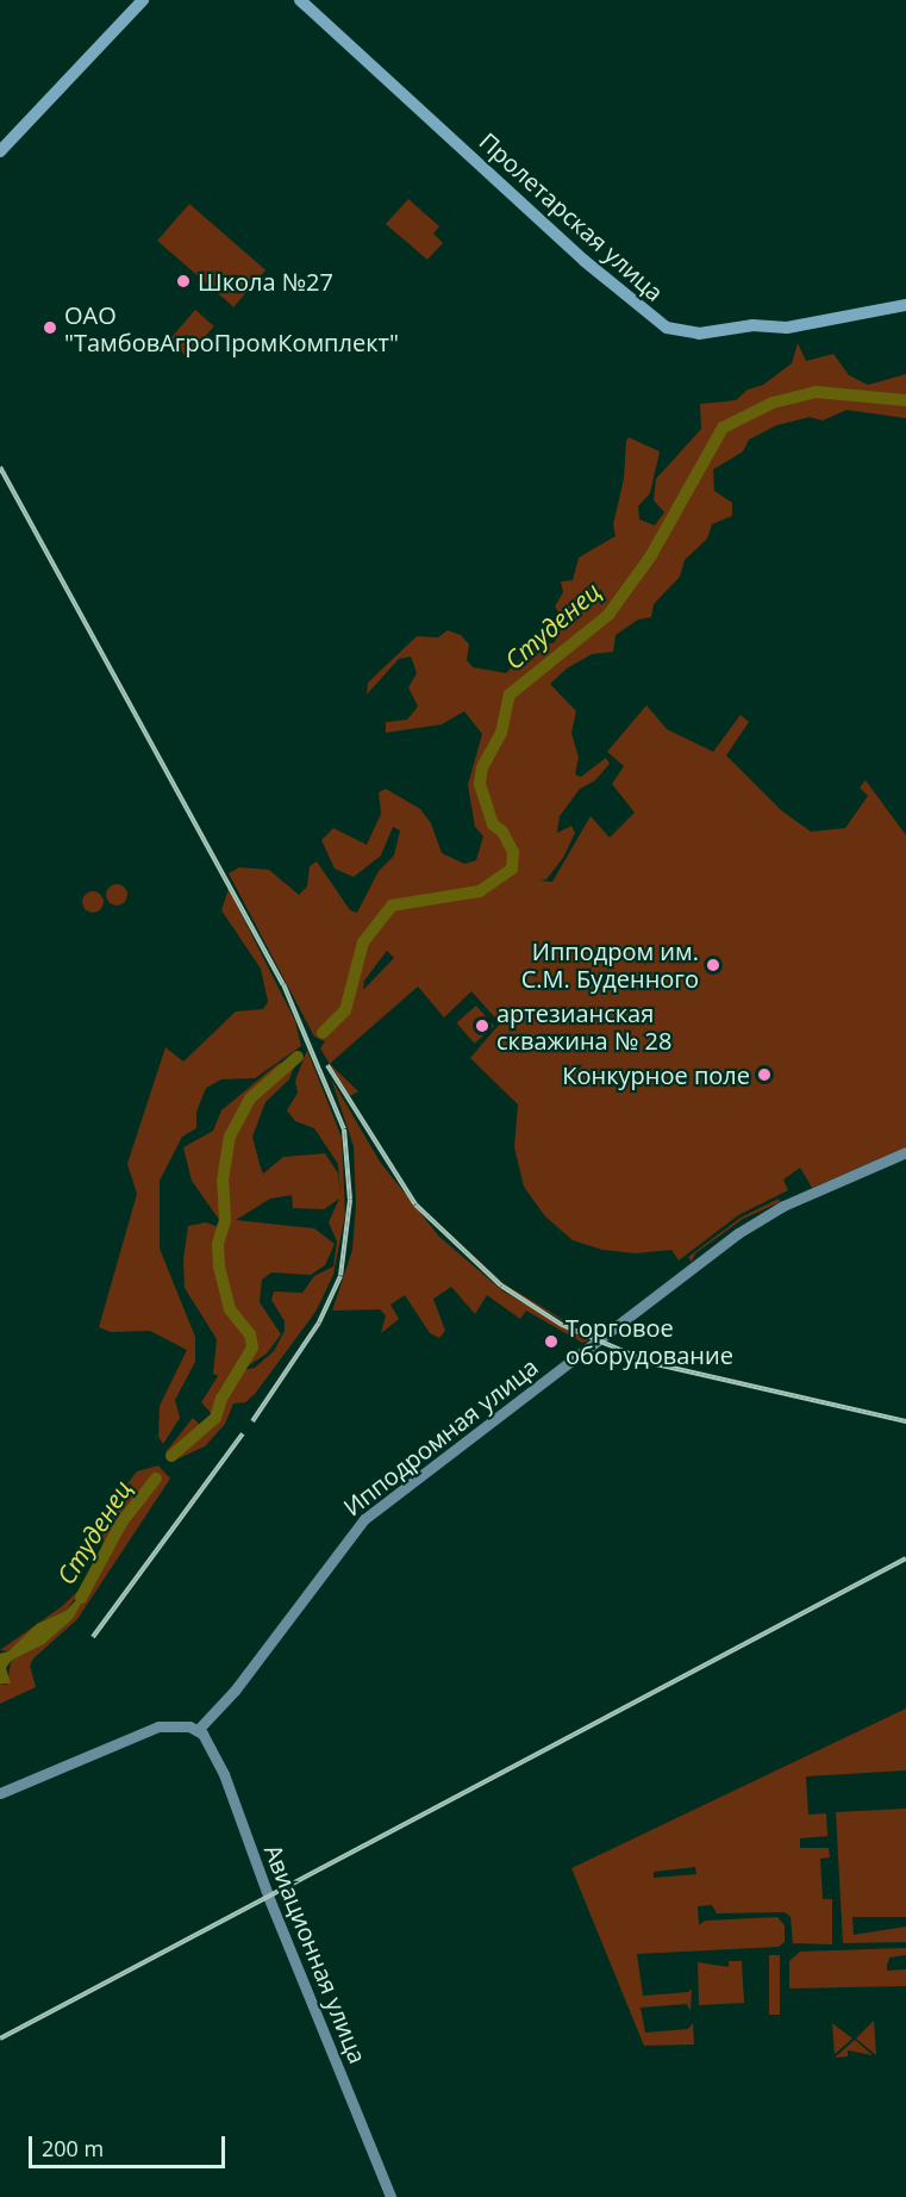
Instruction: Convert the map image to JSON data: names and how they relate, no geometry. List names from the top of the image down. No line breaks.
{"streets":{"main road":["Пролетарская улица"],"street":["Ипподромная улица","Авиационная улица"]},"crossings":[["Ипподромная улица","Авиационная улица"]],"water":["Студенец"],"places":["Школа №27","ОАО \"ТамбовАгроПромКомплект\"","Ипподром им. С.М. Буденного","артезианская скважина № 28","Конкурное поле","Торговое оборудование"],"scale_bar":"200 m"}
